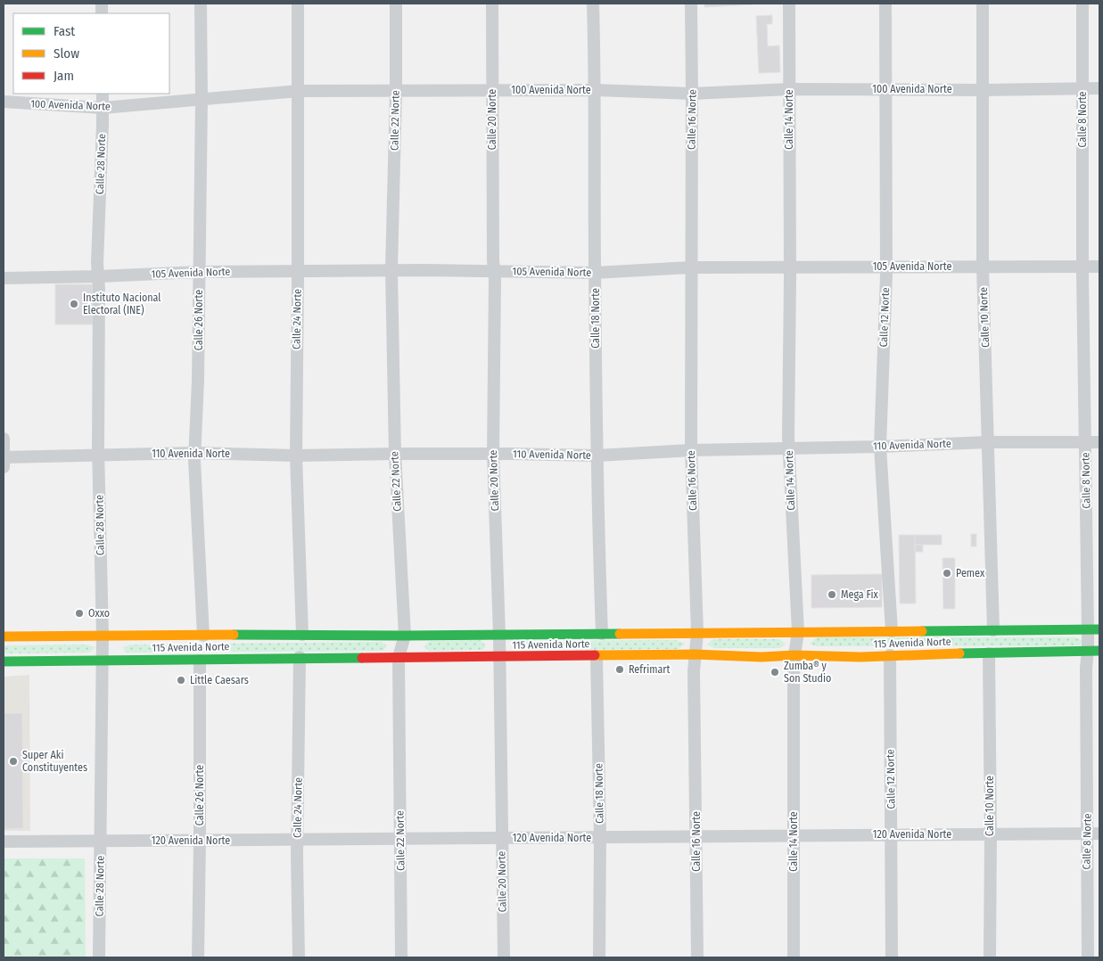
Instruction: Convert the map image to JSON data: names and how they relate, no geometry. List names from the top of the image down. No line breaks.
{"streets":{"main road":["115 Avenida Norte"],"street":["100 Avenida Norte","Calle 20 Norte","Calle 16 Norte","Calle 14 Norte","Calle 8 Norte","Calle 22 Norte","Calle 28 Norte","105 Avenida Norte","Calle 12 Norte","Calle 10 Norte","Calle 18 Norte","Calle 24 Norte","Calle 26 Norte","110 Avenida Norte","120 Avenida Norte"]},"crossings":[["100 Avenida Norte","Calle 20 Norte"],["100 Avenida Norte","Calle 16 Norte"],["100 Avenida Norte","Calle 14 Norte"],["100 Avenida Norte","Calle 8 Norte"],["100 Avenida Norte","Calle 22 Norte"],["100 Avenida Norte","Calle 28 Norte"],["100 Avenida Norte","Calle 12 Norte"],["100 Avenida Norte","Calle 10 Norte"],["100 Avenida Norte","Calle 18 Norte"],["100 Avenida Norte","Calle 24 Norte"],["100 Avenida Norte","Calle 26 Norte"],["Calle 20 Norte","105 Avenida Norte"],["Calle 20 Norte","110 Avenida Norte"],["Calle 20 Norte","115 Avenida Norte"],["Calle 20 Norte","120 Avenida Norte"],["Calle 16 Norte","105 Avenida Norte"],["Calle 16 Norte","110 Avenida Norte"],["Calle 16 Norte","115 Avenida Norte"],["Calle 16 Norte","120 Avenida Norte"],["Calle 14 Norte","105 Avenida Norte"],["Calle 14 Norte","110 Avenida Norte"],["Calle 14 Norte","115 Avenida Norte"],["Calle 14 Norte","120 Avenida Norte"],["Calle 8 Norte","105 Avenida Norte"],["Calle 8 Norte","110 Avenida Norte"],["Calle 8 Norte","115 Avenida Norte"],["Calle 8 Norte","120 Avenida Norte"],["Calle 22 Norte","105 Avenida Norte"],["Calle 22 Norte","110 Avenida Norte"],["Calle 22 Norte","115 Avenida Norte"],["Calle 22 Norte","120 Avenida Norte"],["Calle 28 Norte","105 Avenida Norte"],["Calle 28 Norte","110 Avenida Norte"],["Calle 28 Norte","115 Avenida Norte"],["Calle 28 Norte","120 Avenida Norte"],["105 Avenida Norte","Calle 12 Norte"],["105 Avenida Norte","Calle 10 Norte"],["105 Avenida Norte","Calle 18 Norte"],["105 Avenida Norte","Calle 24 Norte"],["105 Avenida Norte","Calle 26 Norte"],["Calle 12 Norte","110 Avenida Norte"],["Calle 12 Norte","115 Avenida Norte"],["Calle 12 Norte","120 Avenida Norte"],["Calle 10 Norte","110 Avenida Norte"],["Calle 10 Norte","115 Avenida Norte"],["Calle 10 Norte","120 Avenida Norte"],["Calle 18 Norte","110 Avenida Norte"],["Calle 18 Norte","115 Avenida Norte"],["Calle 18 Norte","120 Avenida Norte"],["Calle 24 Norte","110 Avenida Norte"],["Calle 24 Norte","115 Avenida Norte"],["Calle 24 Norte","120 Avenida Norte"],["Calle 26 Norte","110 Avenida Norte"],["Calle 26 Norte","115 Avenida Norte"],["Calle 26 Norte","120 Avenida Norte"]],"places":["Instituto Nacional Electoral (INE)","Pemex","Mega Fix","Oxxo","Refrimart","Zumba® y Son Studio","Little Caesars","Super Aki Constituyentes"],"legend":["Fast","Slow","Jam"]}
